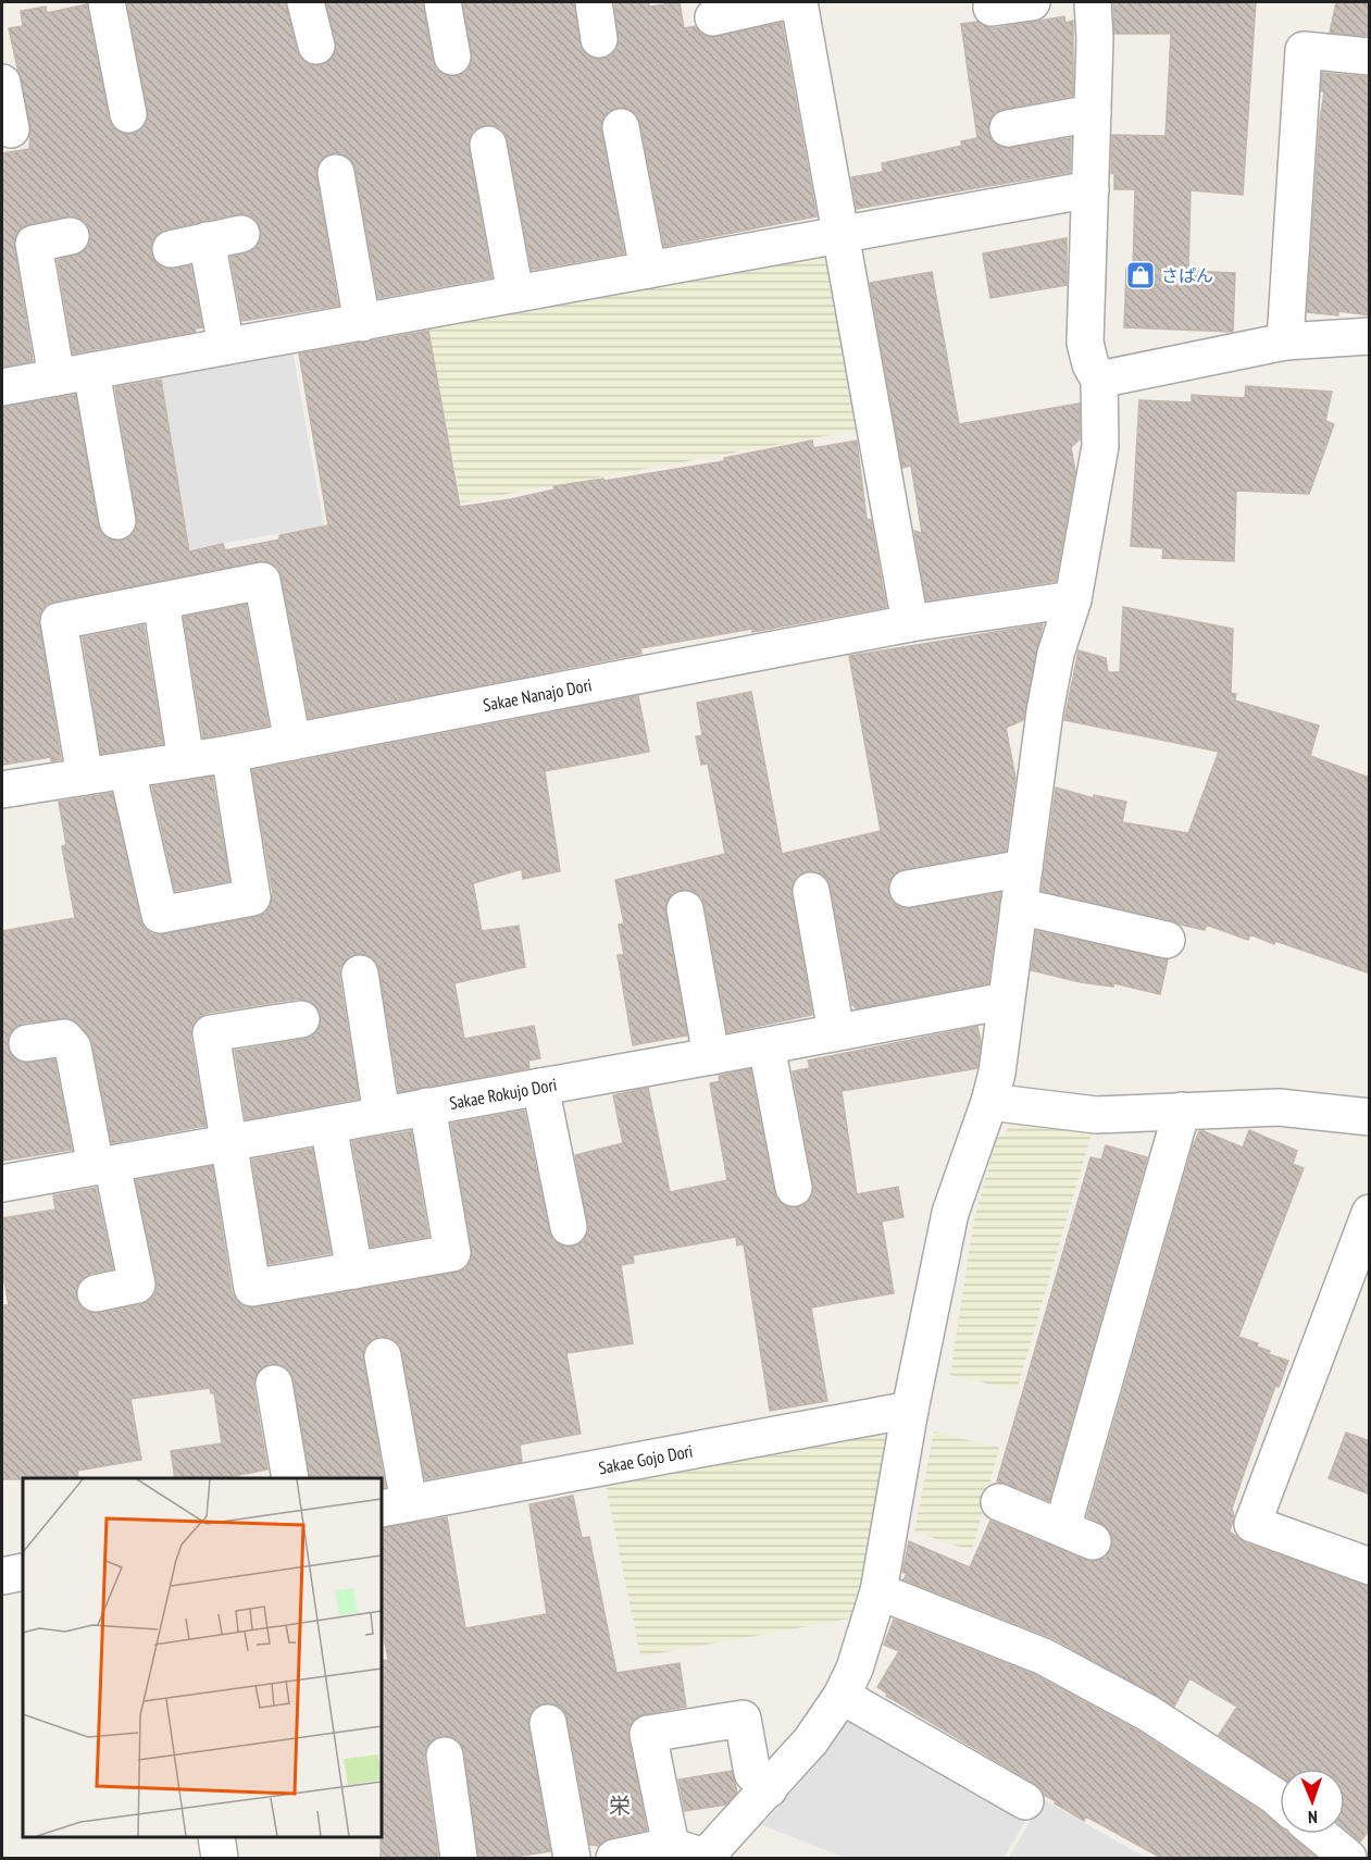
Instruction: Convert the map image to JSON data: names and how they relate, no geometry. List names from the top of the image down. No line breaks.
{"streets":{"street":["Sakae Nanajo Dori","Sakae Rokujo Dori","Sakae Gojo Dori"]},"districts":["栄"],"places":{"shop":["さぱん"]},"north":"bottom"}
